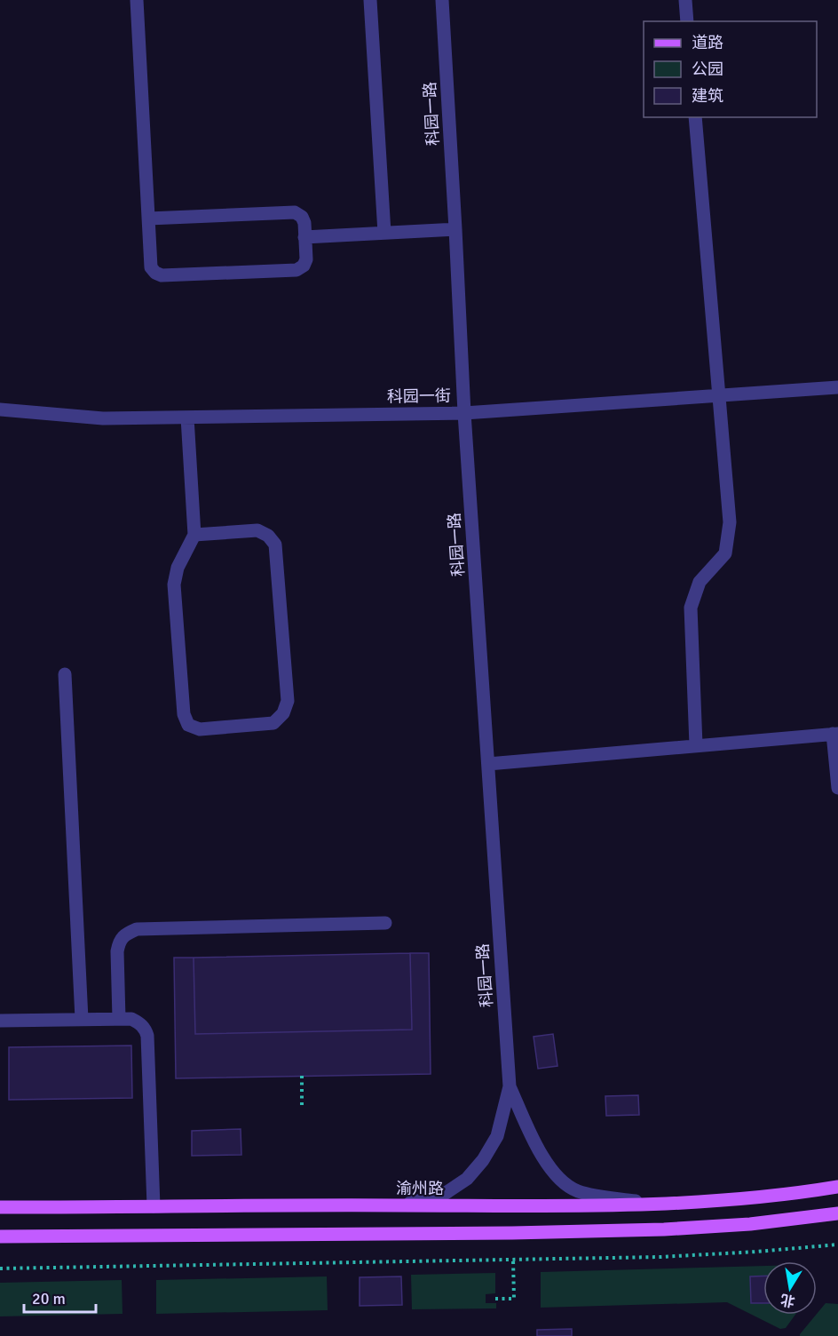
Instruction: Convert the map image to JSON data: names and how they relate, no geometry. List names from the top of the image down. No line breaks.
{"streets":{"main road":["渝州路"],"street":["科园一路","科园一街"]},"crossings":[["科园一路","科园一街"]],"legend":["道路","公园","建筑"],"scale_bar":"20 m","north":"bottom"}
